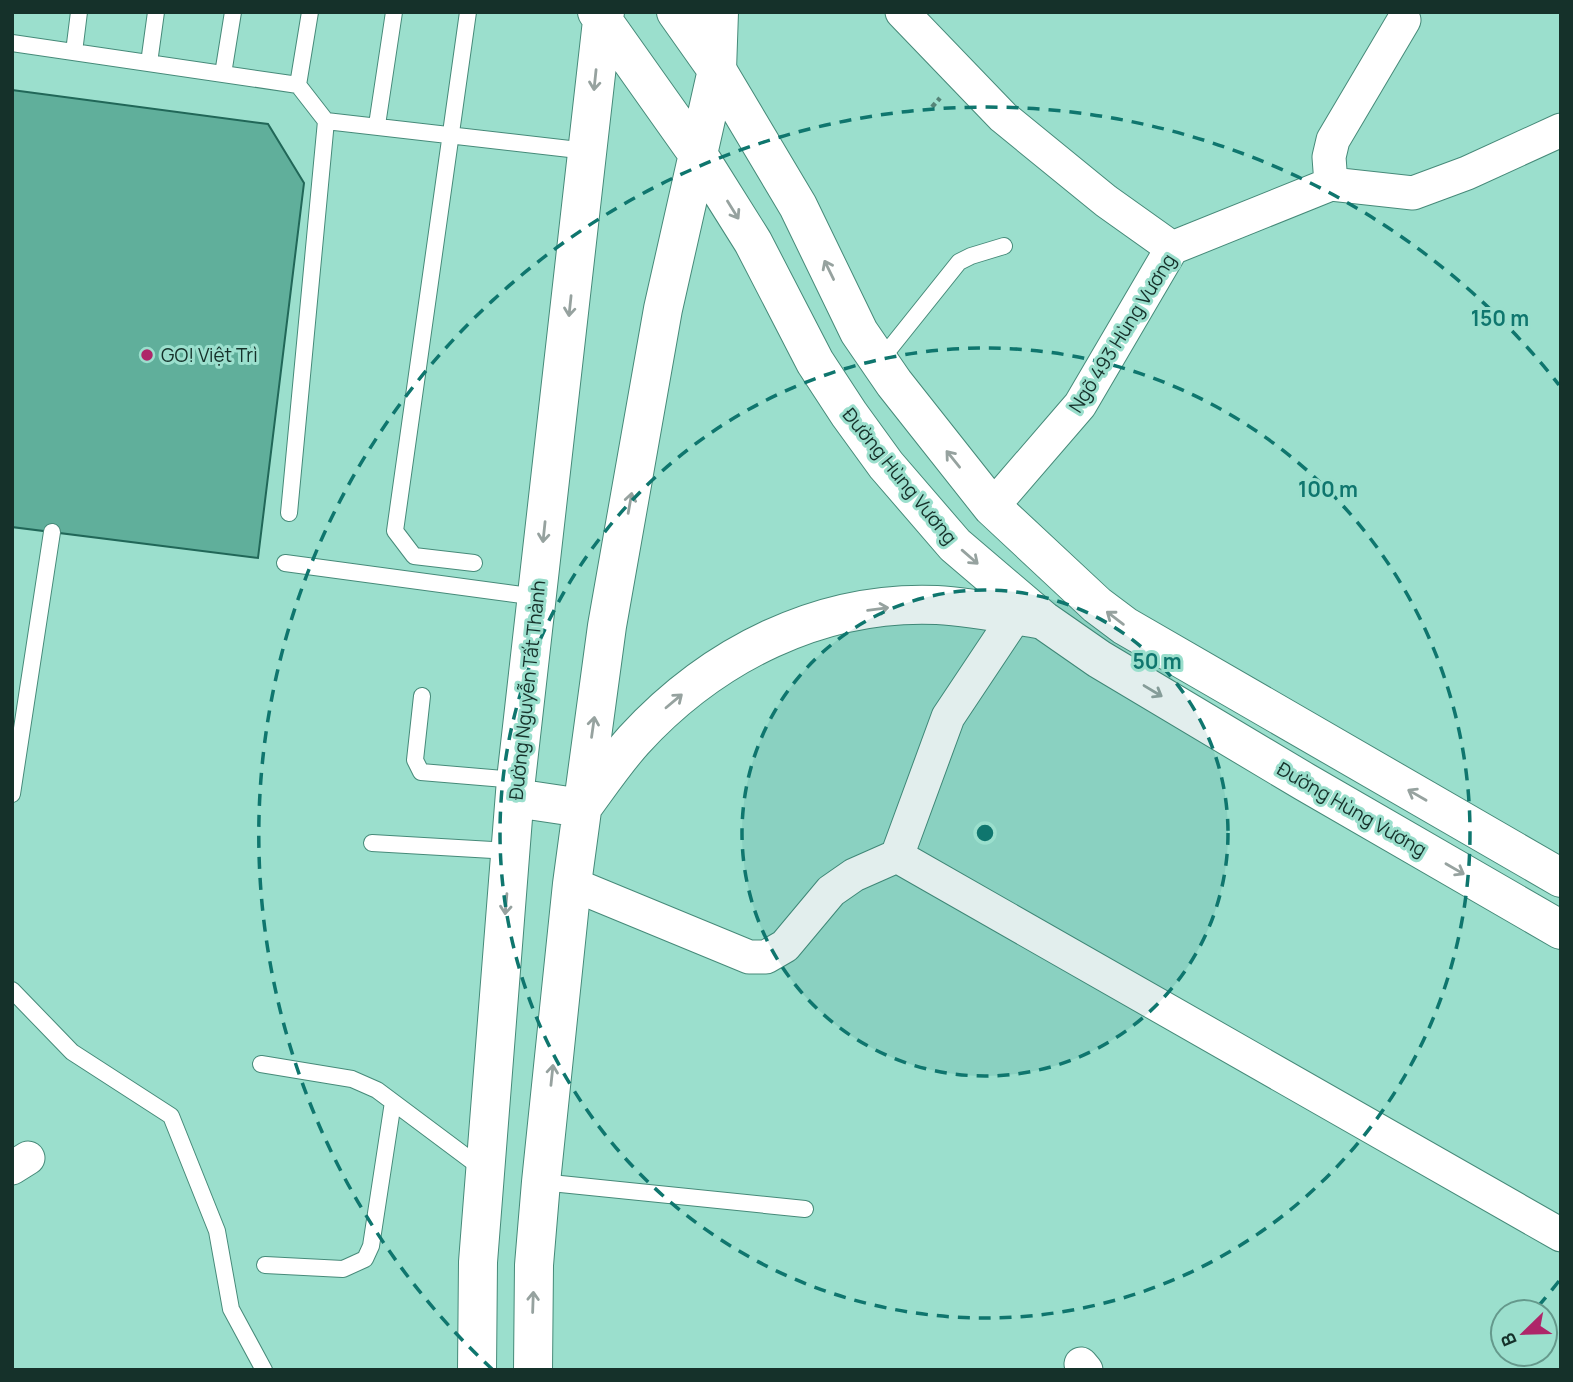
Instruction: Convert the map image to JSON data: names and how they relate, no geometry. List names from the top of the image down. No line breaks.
{"streets":{"main road":["Đường Hùng Vương","Đường Nguyễn Tất Thành"],"street":["Ngõ 493 Hùng Vương"]},"crossings":[["Đường Hùng Vương","Đường Nguyễn Tất Thành"]],"places":["GO! Việt Trì"],"north":"bottom left","rings":["150 m","100 m","50 m"]}
